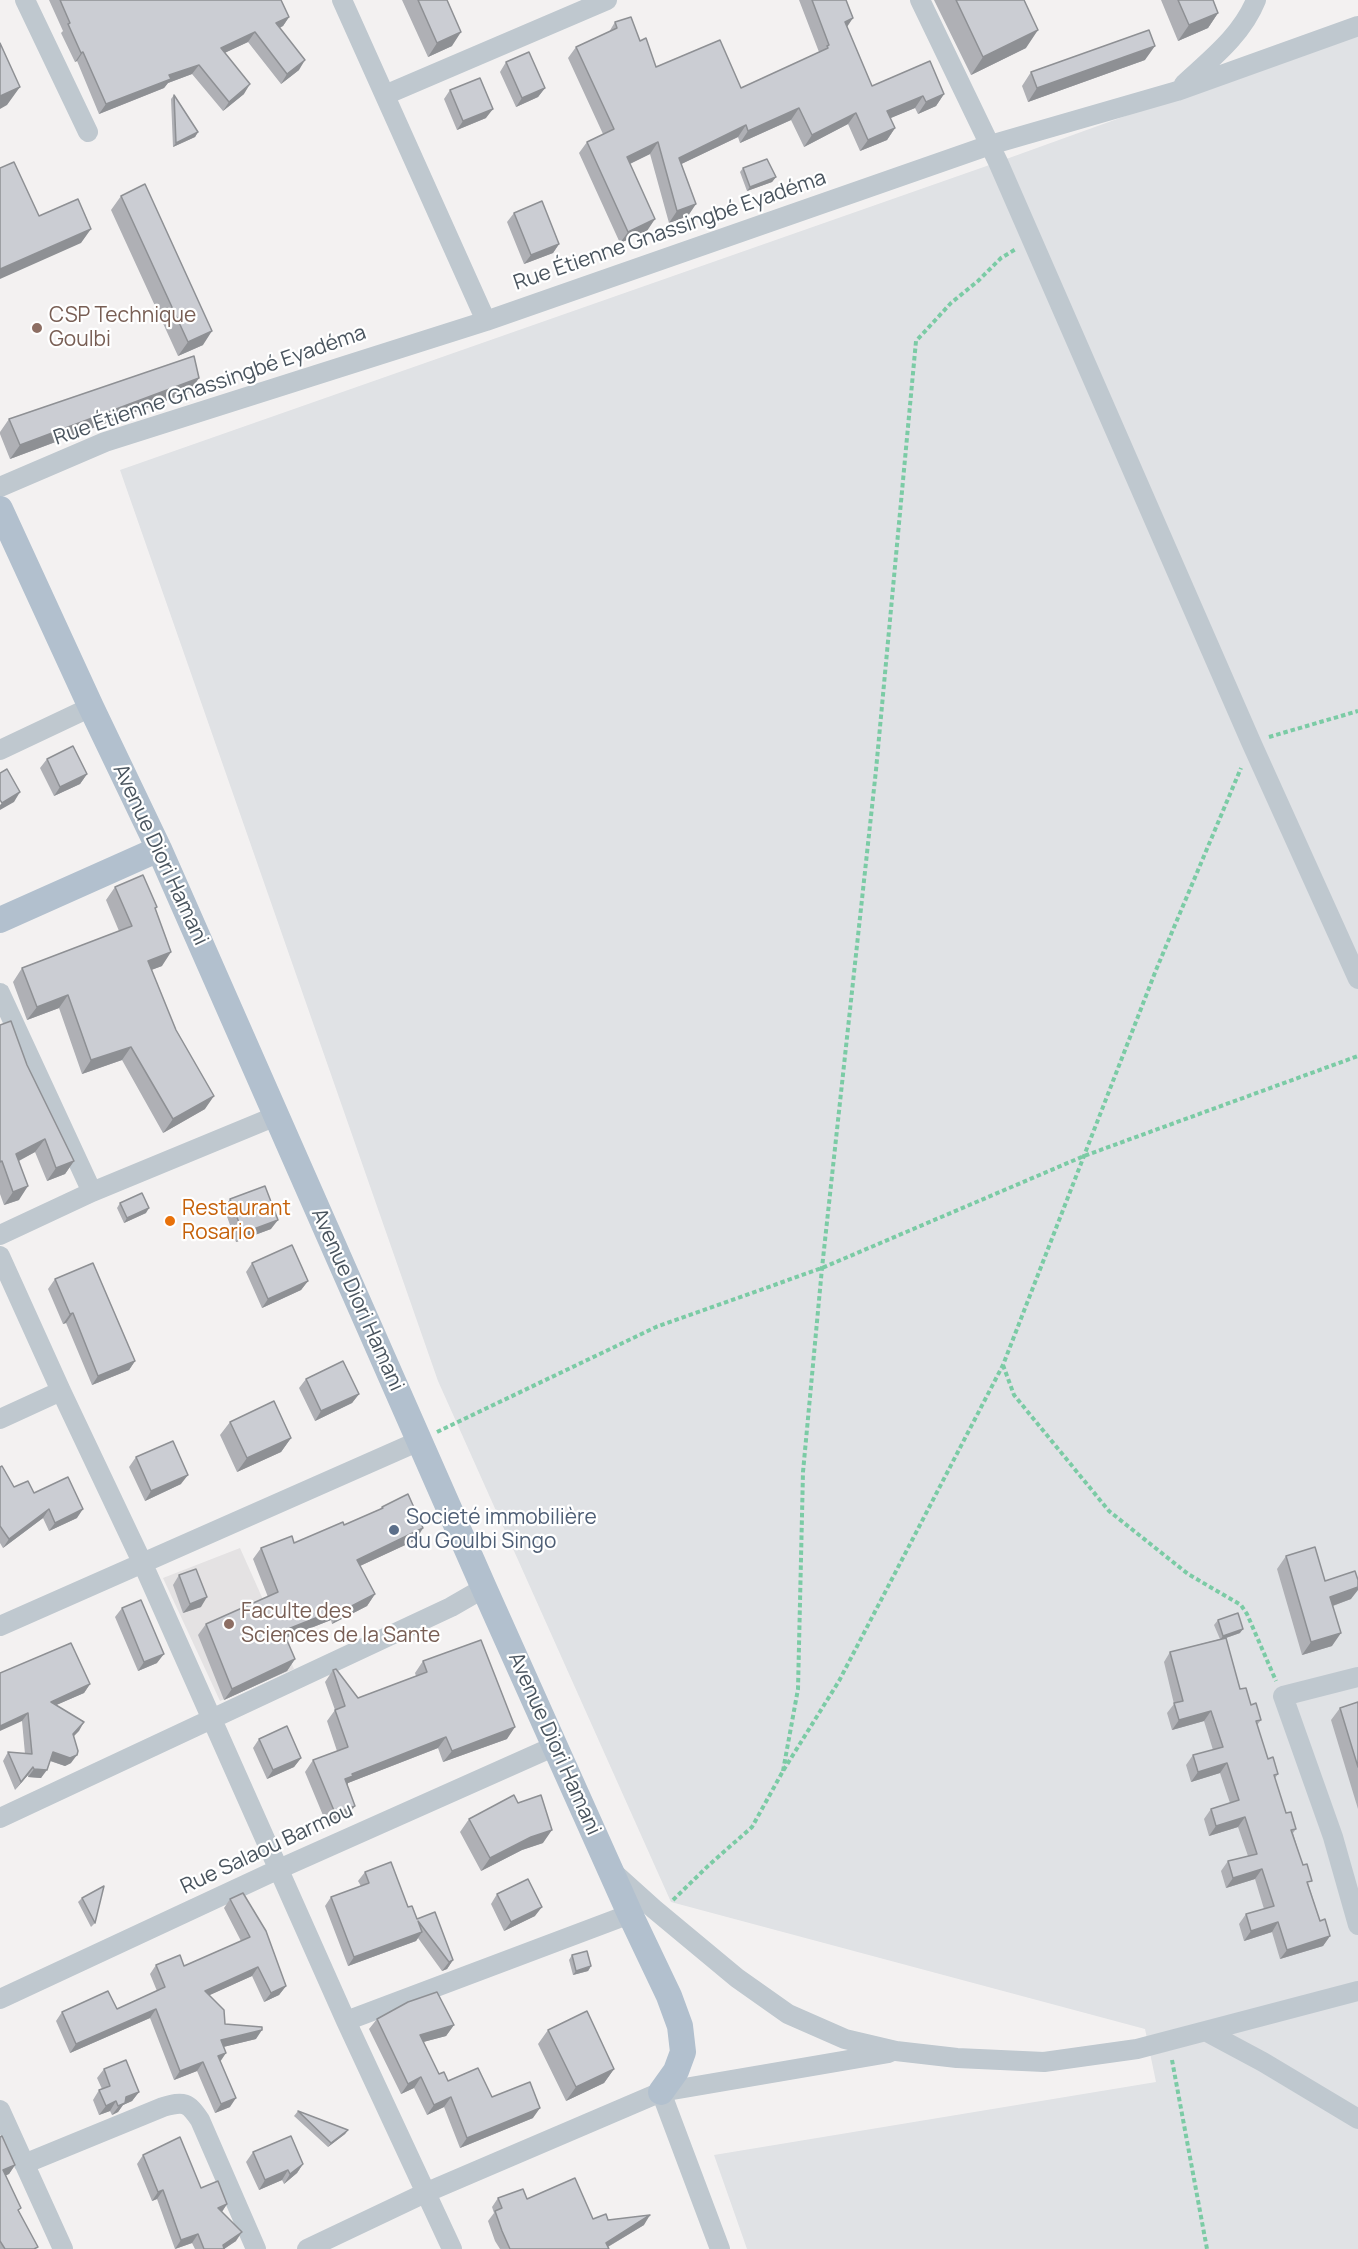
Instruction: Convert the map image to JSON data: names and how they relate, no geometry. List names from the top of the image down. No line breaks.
{"streets":{"main road":["Avenue Diori Hamani"],"street":["Rue Étienne Gnassingbé Eyadéma","Rue Salaou Barmou"]},"crossings":[["Avenue Diori Hamani","Rue Salaou Barmou"]],"places":["CSP Technique Goulbi","Restaurant Rosario","Societé immobilière du Goulbi Singo","Faculte des Sciences de la Sante"]}
